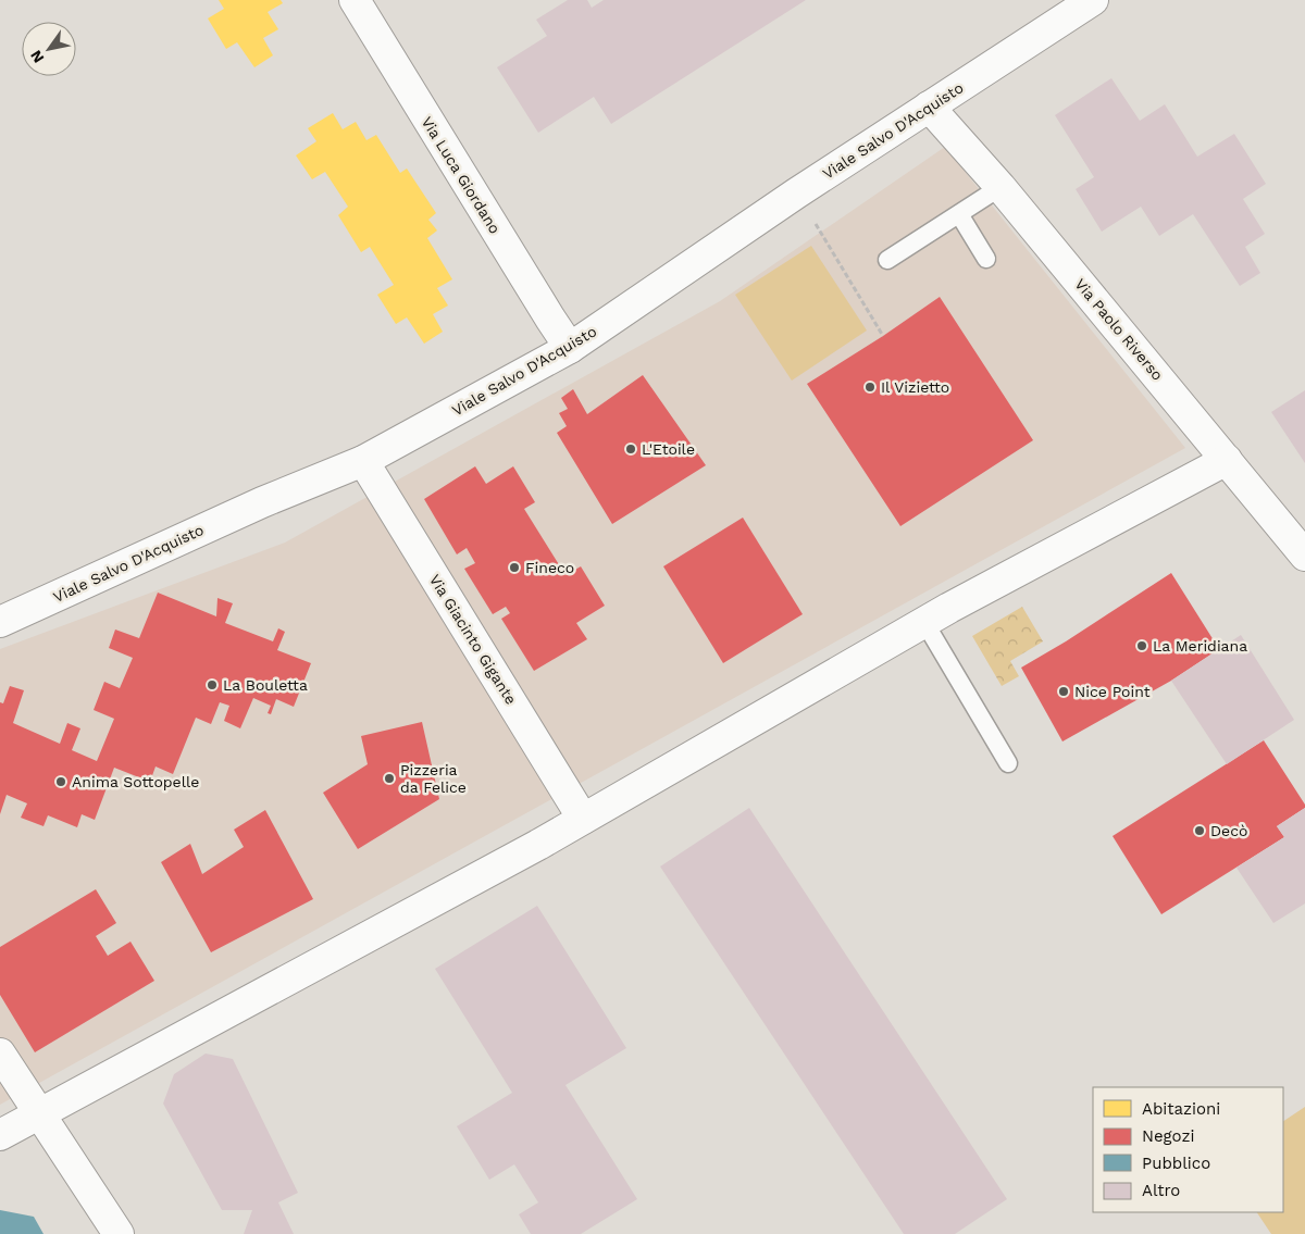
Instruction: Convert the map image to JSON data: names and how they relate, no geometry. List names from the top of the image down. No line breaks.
{"streets":{"street":["Viale Salvo D'Acquisto","Via Luca Giordano","Via Paolo Riverso","Via Giacinto Gigante"]},"crossings":[["Viale Salvo D'Acquisto","Via Luca Giordano"],["Viale Salvo D'Acquisto","Via Paolo Riverso"],["Viale Salvo D'Acquisto","Via Giacinto Gigante"]],"places":["Il Vizietto","L'Etoile","Fineco","La Meridiana","La Bouletta","Nice Point","Pizzeria da Felice","Anima Sottopelle","Decò"],"legend":["Abitazioni","Negozi","Pubblico","Altro"],"north":"bottom left"}
